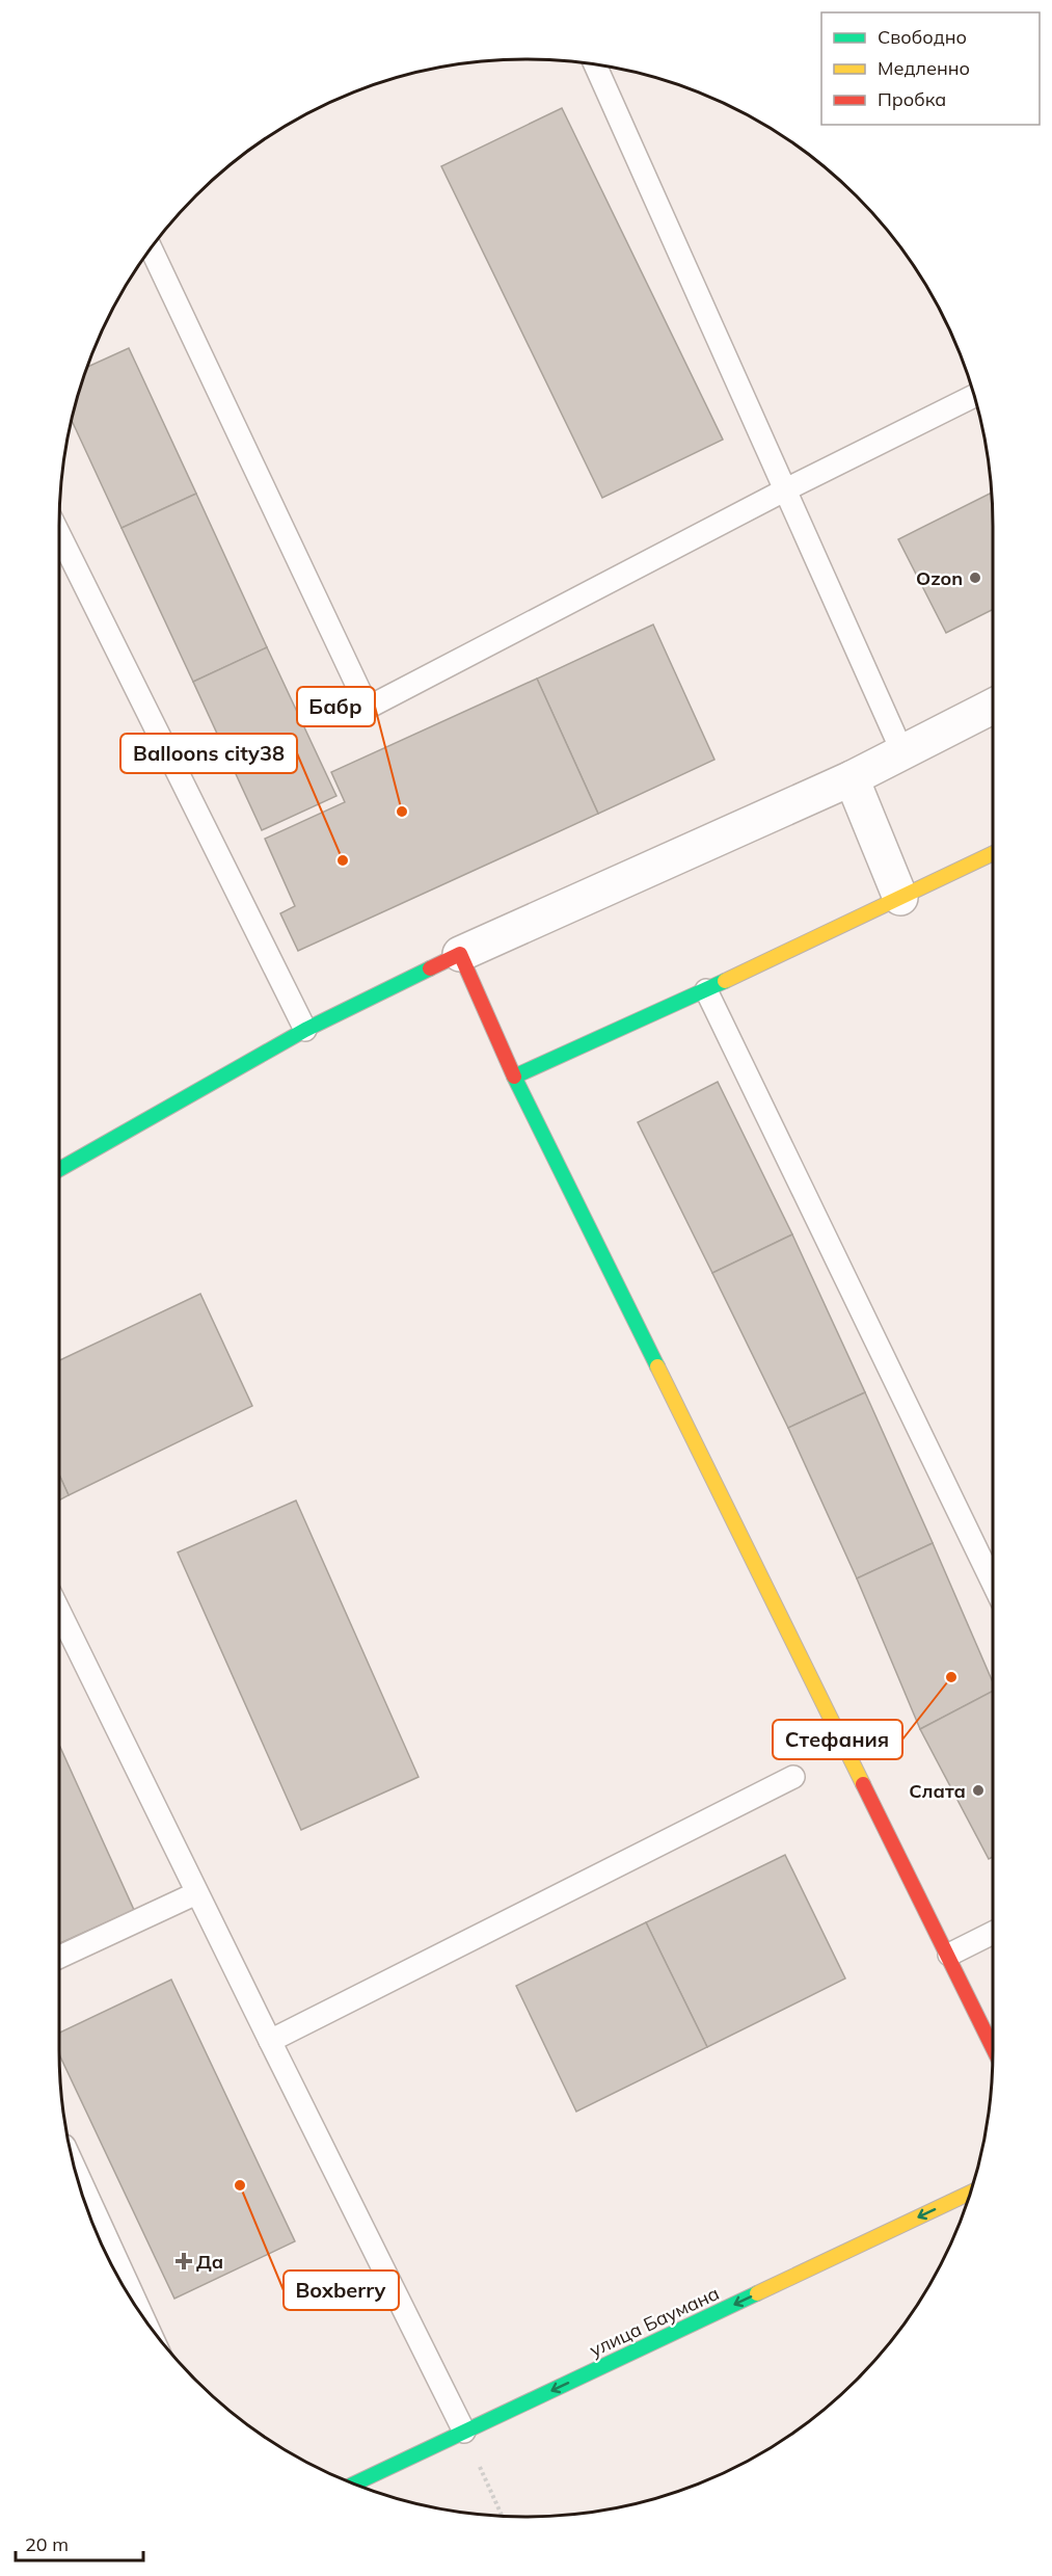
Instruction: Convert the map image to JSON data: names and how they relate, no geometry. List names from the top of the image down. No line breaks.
{"streets":{"street":["улица Баумана"]},"one_way":["улица Баумана"],"places":{"other":["Ozon","Бабр","Balloons city38","Стефания","Слата","Boxberry"],"health":["Да"]},"legend":["Свободно","Медленно","Пробка"],"scale_bar":"20 m"}
